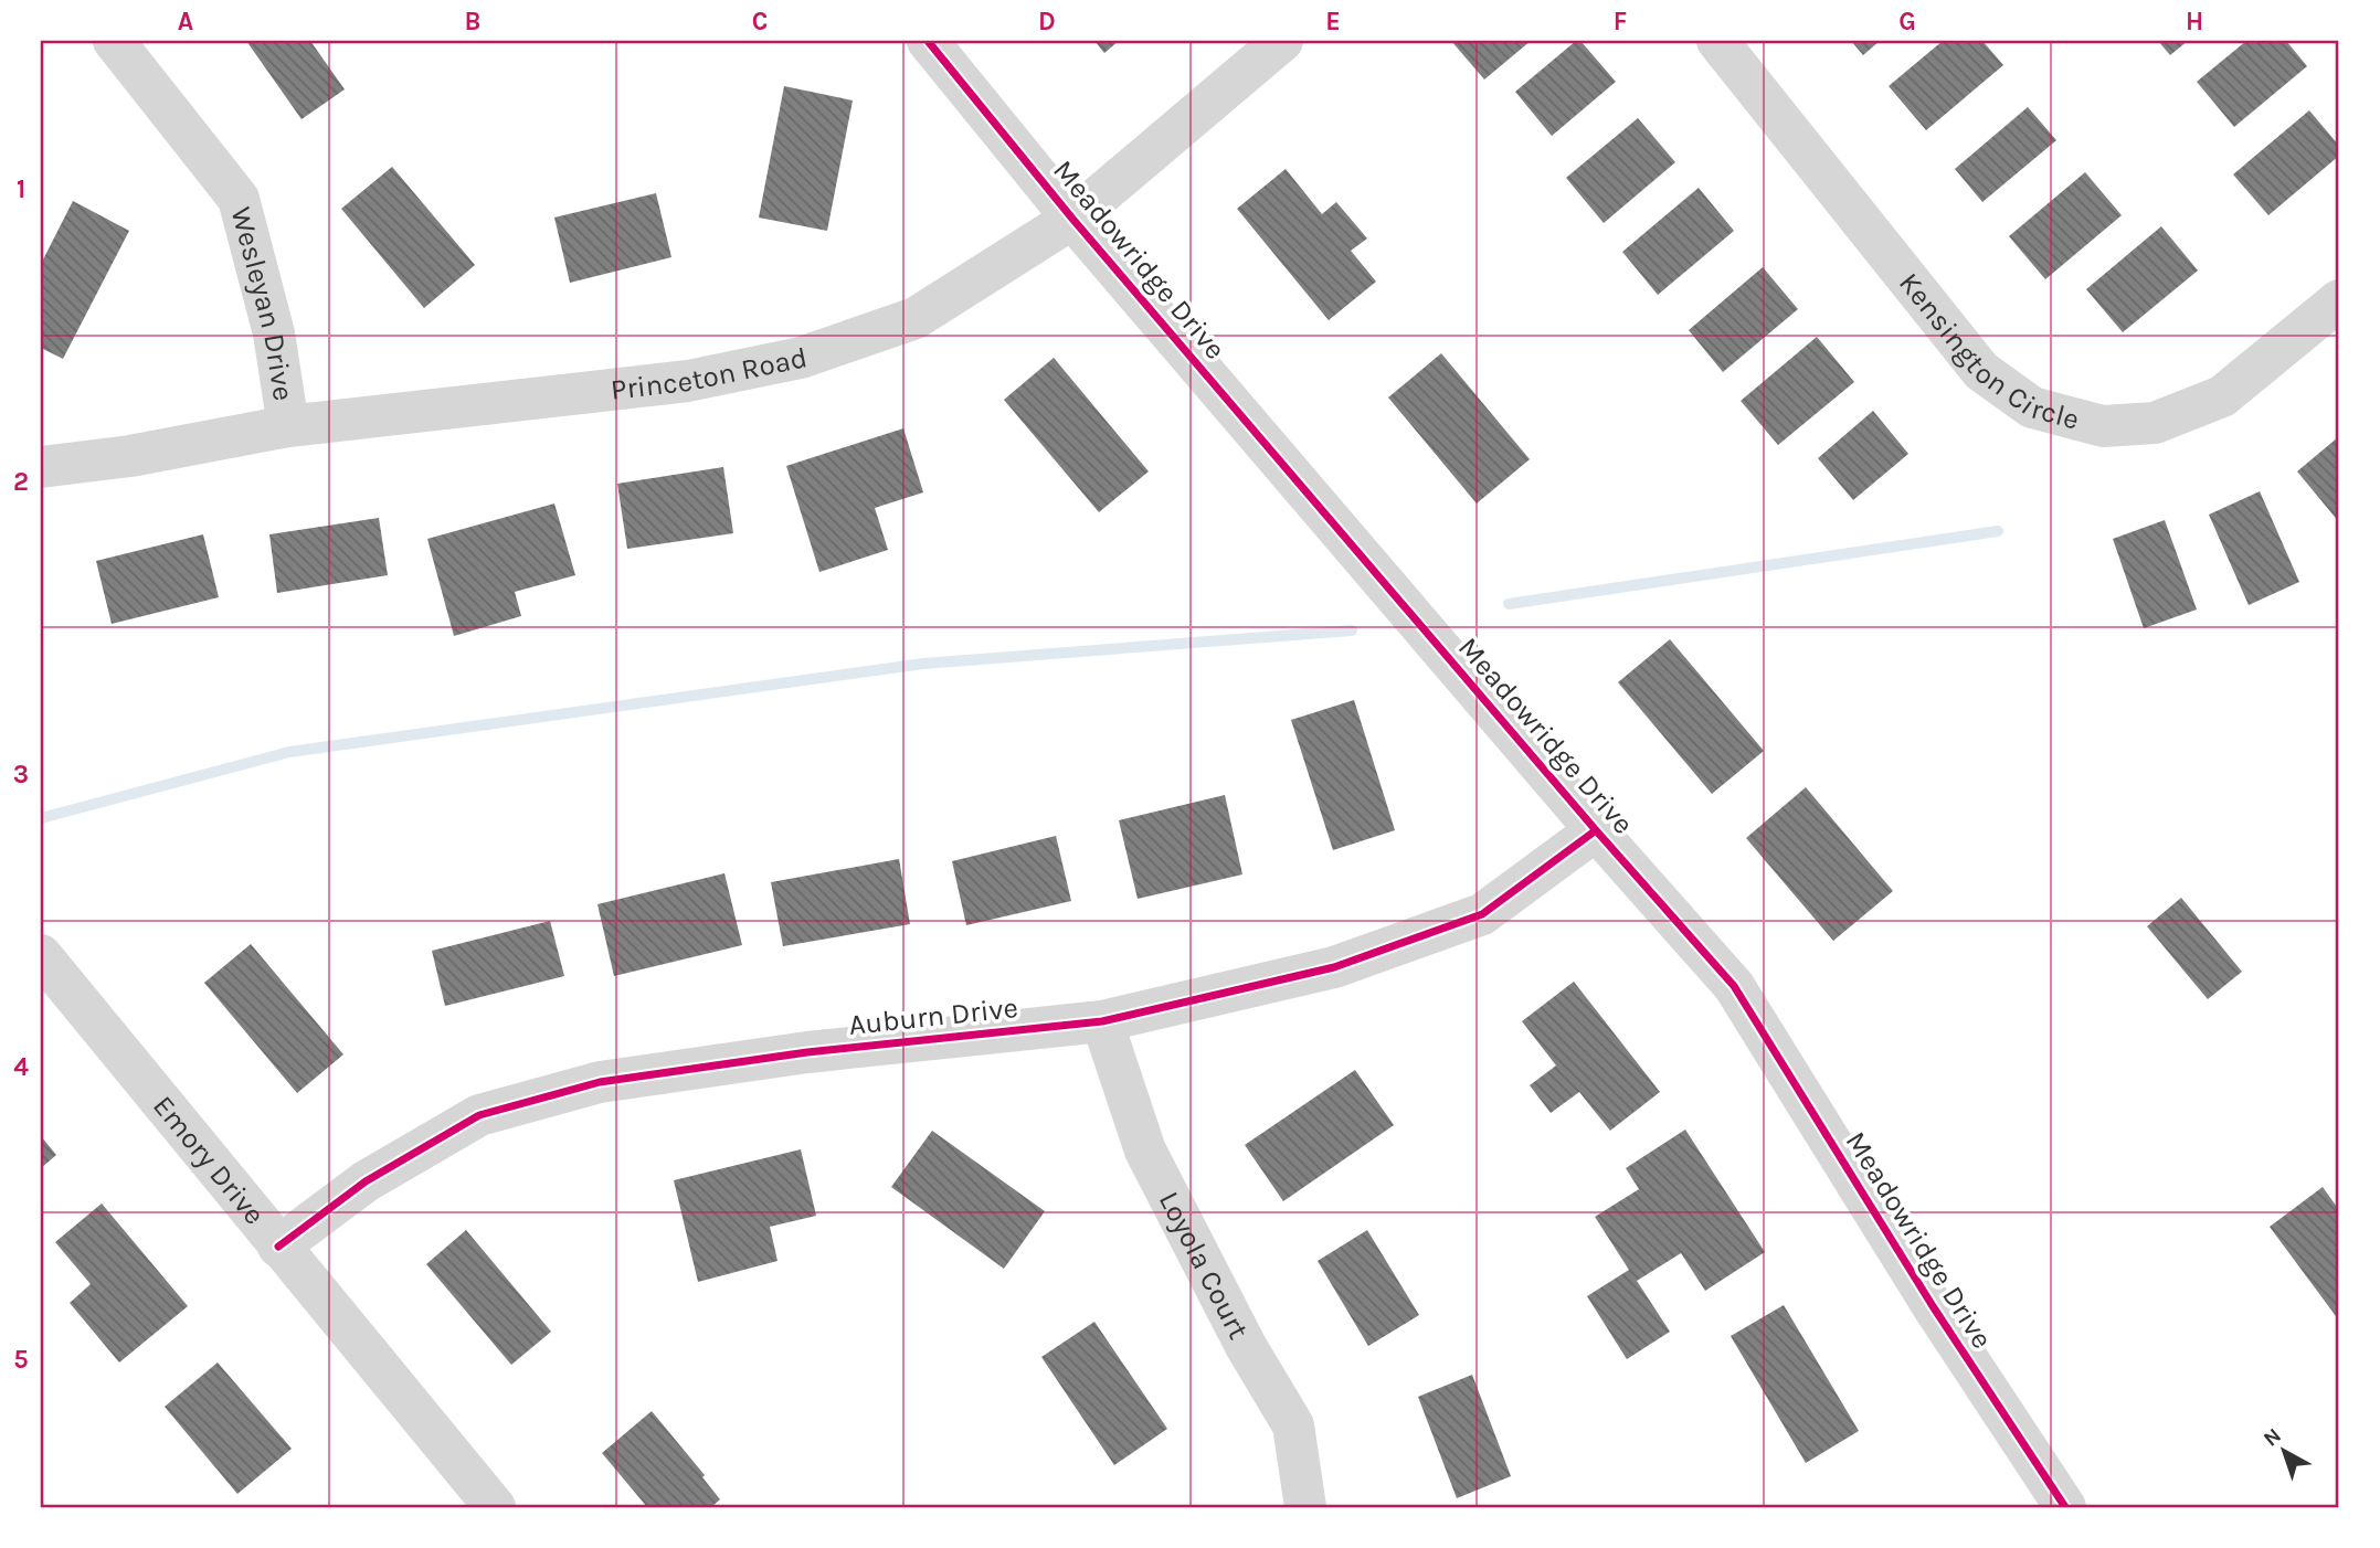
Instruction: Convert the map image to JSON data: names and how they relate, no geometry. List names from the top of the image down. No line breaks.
{"streets":{"street":["Meadowridge Drive","Wesleyan Drive","Kensington Circle","Princeton Road","Auburn Drive","Emory Drive","Loyola Court"]},"crossings":[["Meadowridge Drive","Princeton Road"],["Meadowridge Drive","Auburn Drive"],["Wesleyan Drive","Princeton Road"],["Auburn Drive","Emory Drive"],["Auburn Drive","Loyola Court"]],"north":"top left","grid":{"columns":["A","B","C","D","E","F","G","H"],"rows":["1","2","3","4","5"]}}
